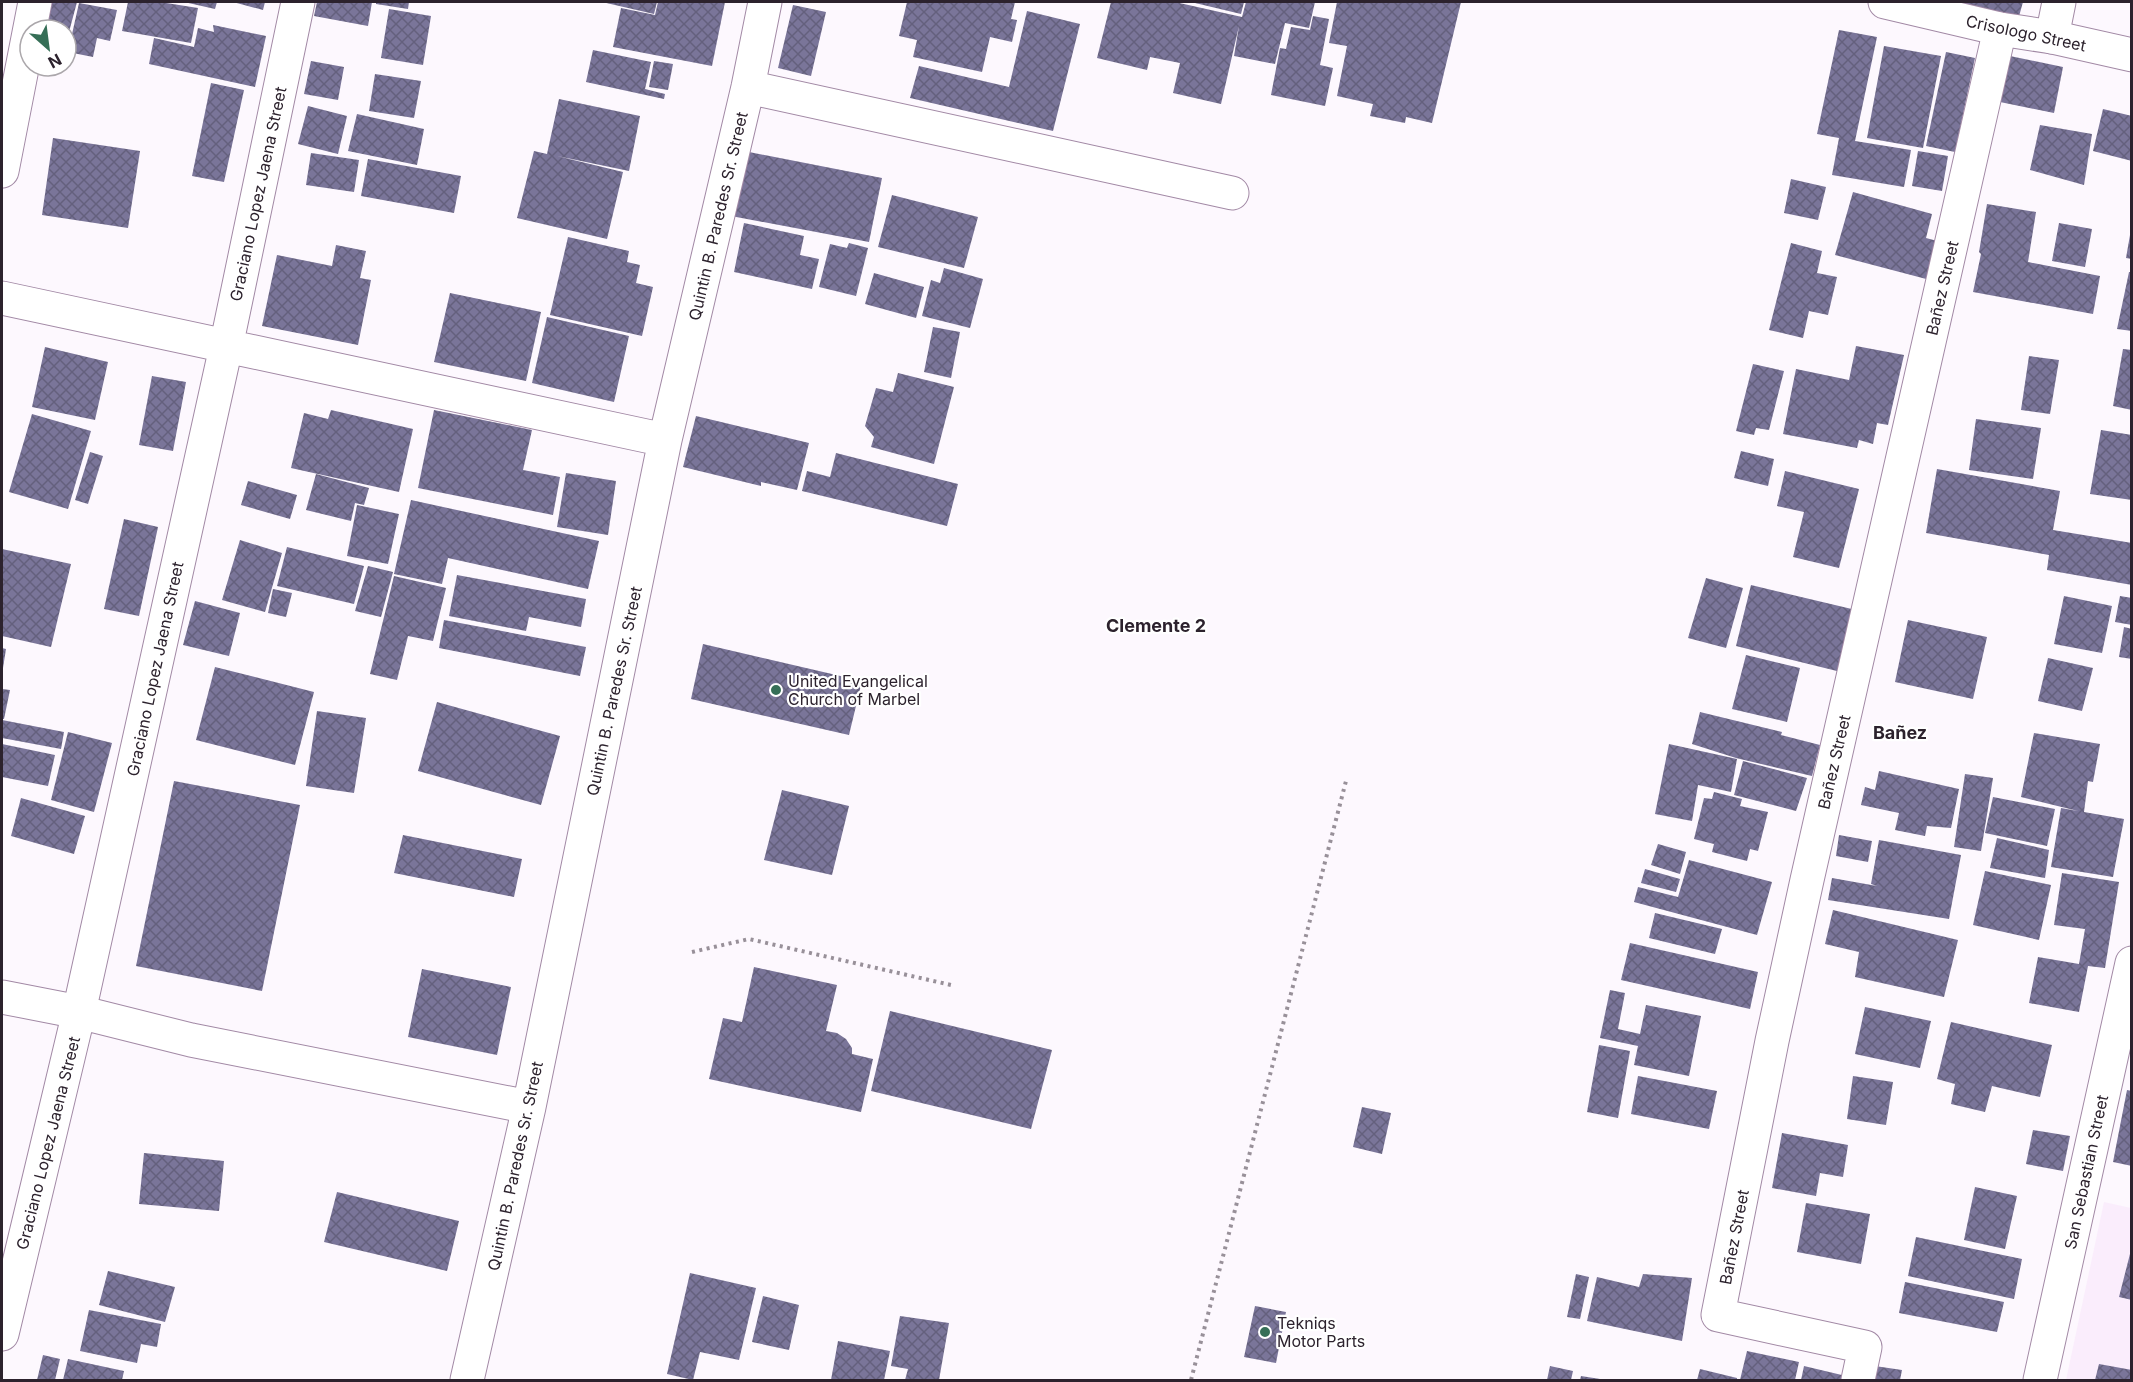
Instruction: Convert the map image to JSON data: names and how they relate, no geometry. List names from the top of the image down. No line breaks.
{"streets":{"street":["Crisologo Street","Graciano Lopez Jaena Street","Quintin B. Paredes Sr. Street","Bañez Street","San Sebastian Street"]},"crossings":[["Crisologo Street","Bañez Street"]],"districts":["Clemente 2","Bañez"],"places":["United Evangelical Church of Marbel","Tekniqs Motor Parts"],"north":"bottom right"}
